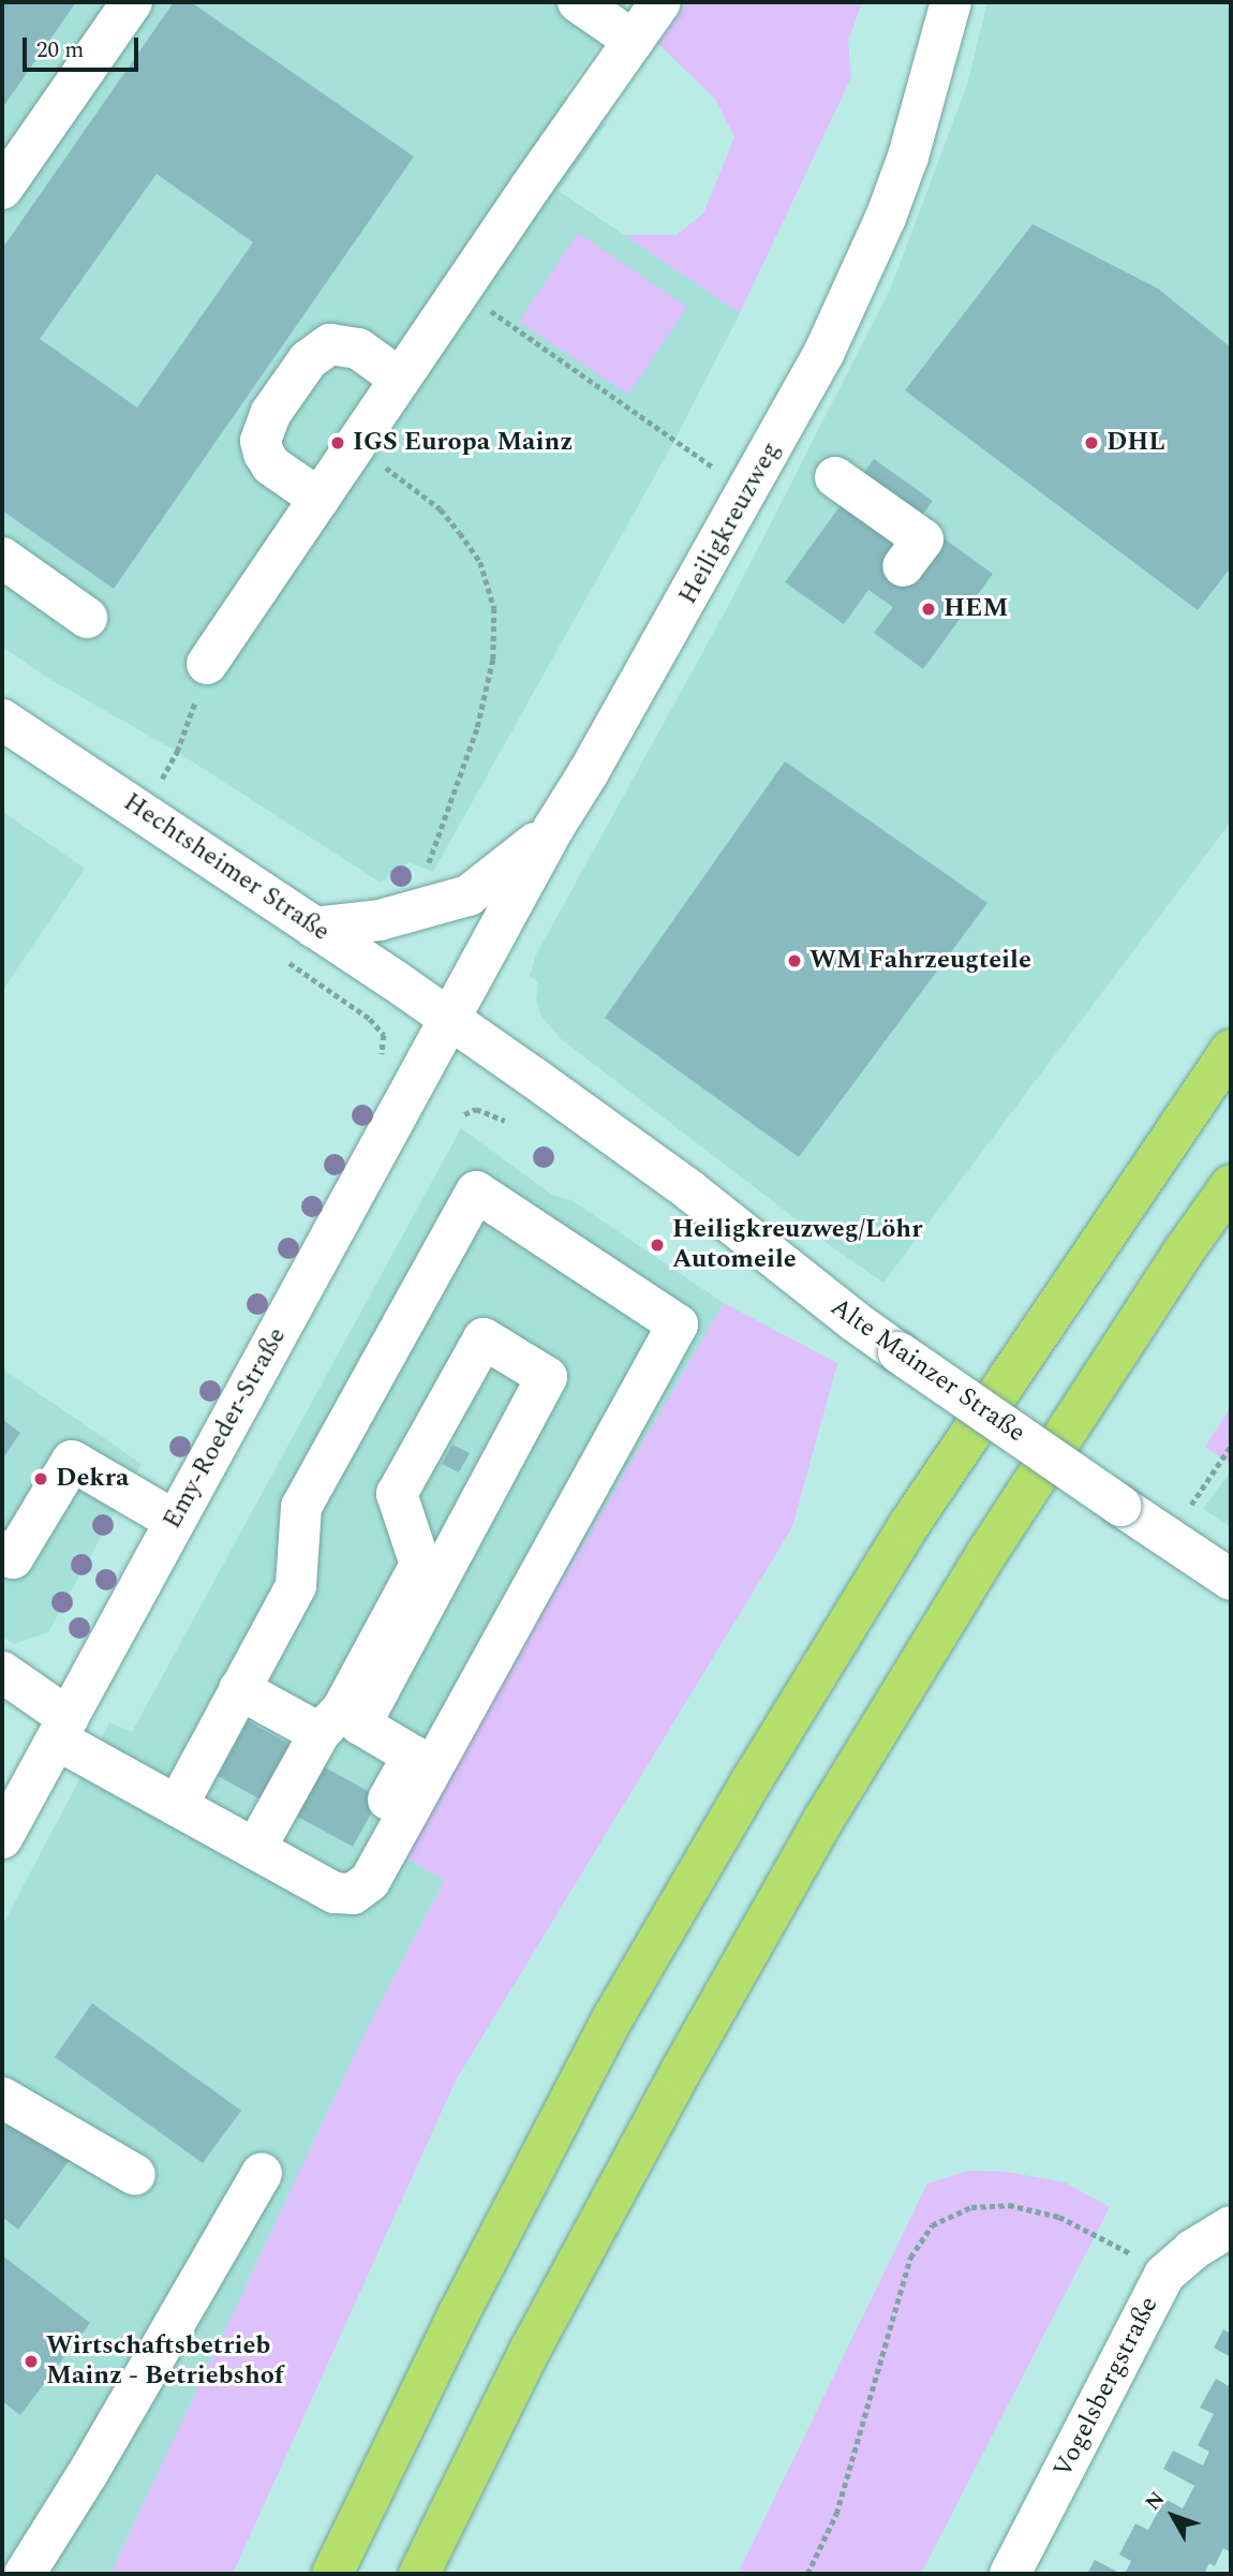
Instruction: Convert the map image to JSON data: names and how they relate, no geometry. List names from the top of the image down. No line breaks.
{"streets":{"street":["Heiligkreuzweg","Hechtsheimer Straße","Alte Mainzer Straße","Emy-Roeder-Straße","Vogelsbergstraße"]},"crossings":[["Heiligkreuzweg","Hechtsheimer Straße"],["Heiligkreuzweg","Alte Mainzer Straße"],["Heiligkreuzweg","Emy-Roeder-Straße"],["Hechtsheimer Straße","Alte Mainzer Straße"],["Hechtsheimer Straße","Emy-Roeder-Straße"],["Alte Mainzer Straße","Emy-Roeder-Straße"]],"places":["IGS Europa Mainz","DHL","HEM","WM Fahrzeugteile","Heiligkreuzweg/Löhr Automeile","Dekra","Wirtschaftsbetrieb Mainz - Betriebshof"],"scale_bar":"20 m","north":"top left"}
